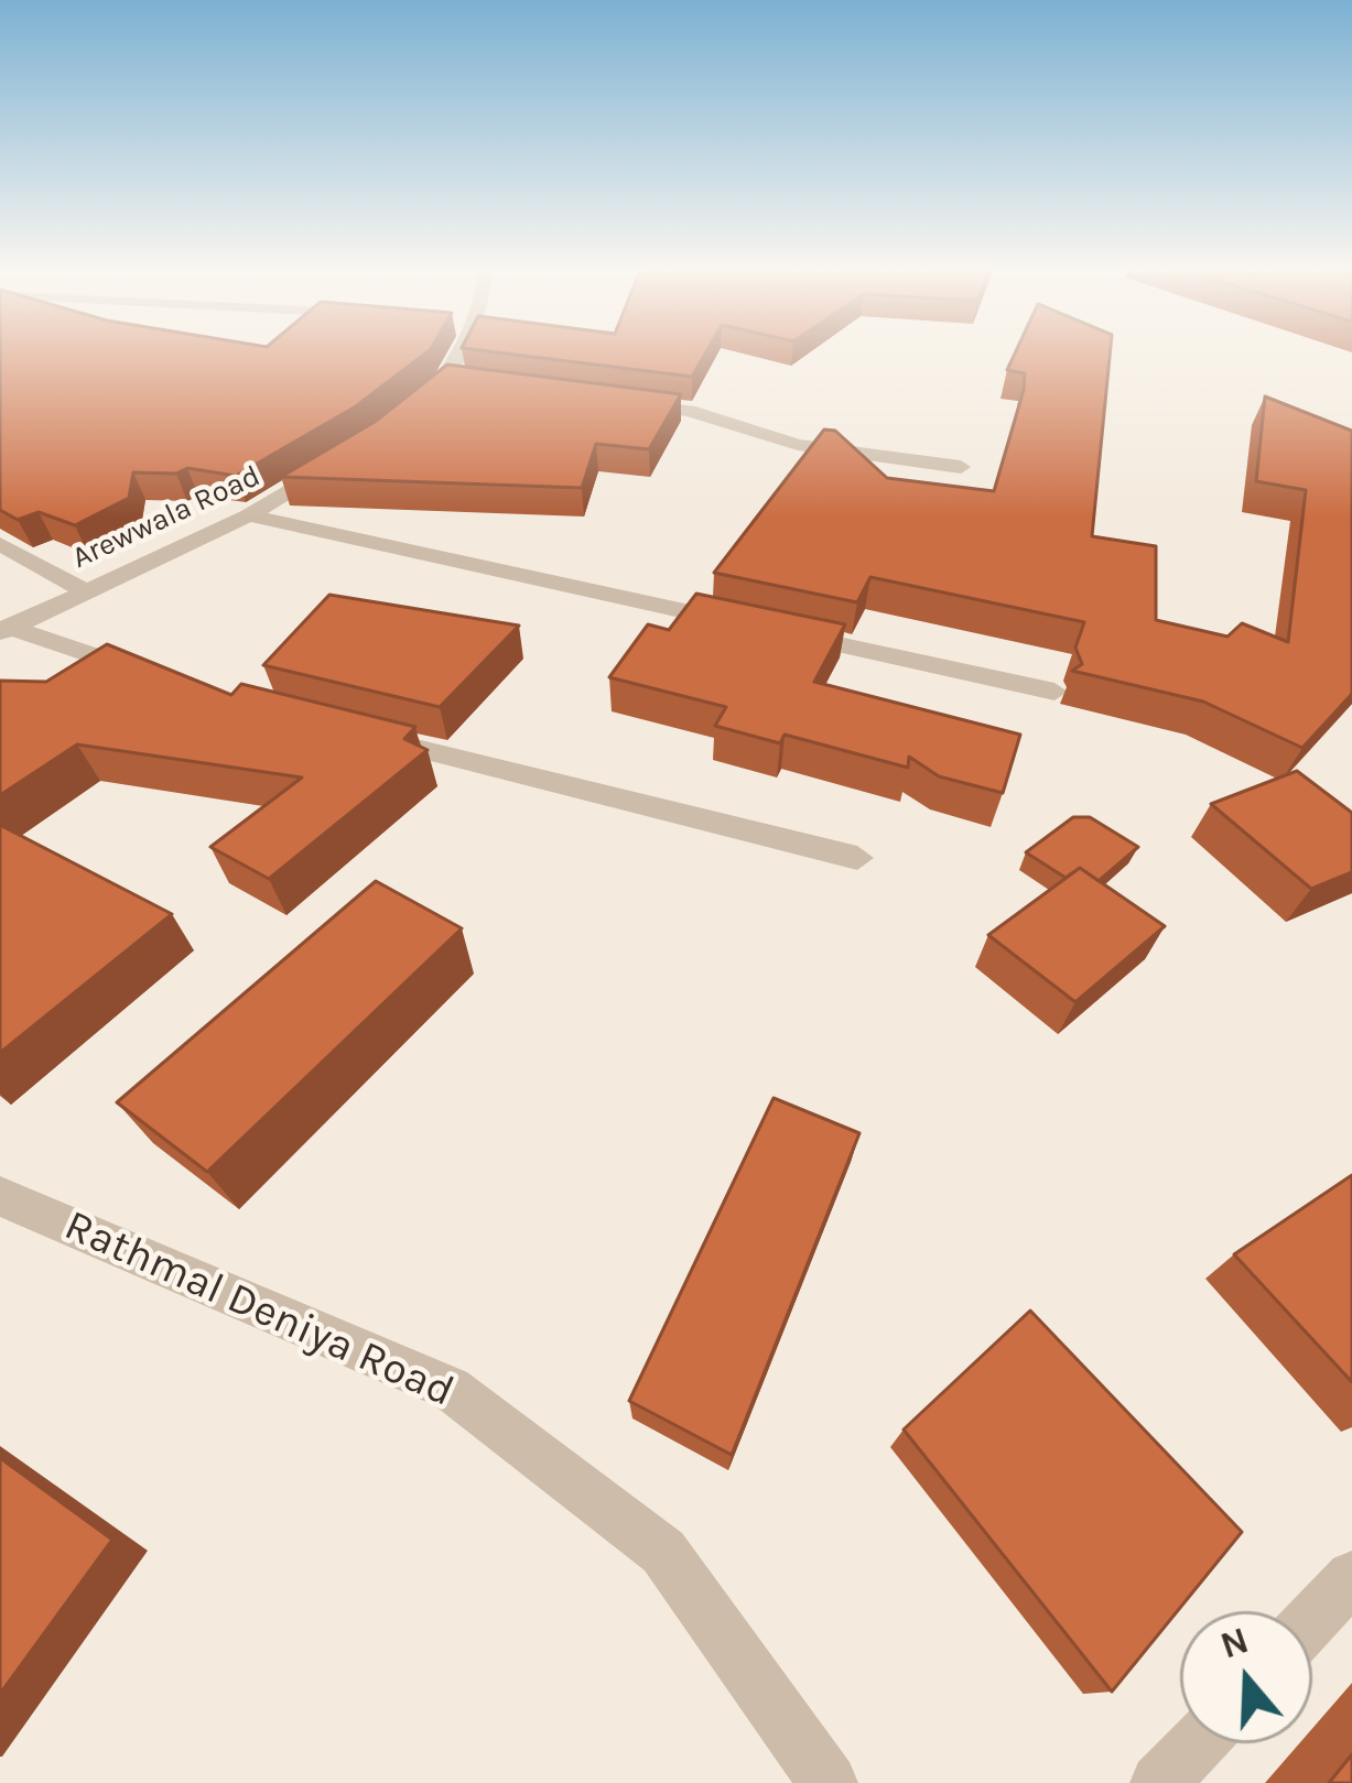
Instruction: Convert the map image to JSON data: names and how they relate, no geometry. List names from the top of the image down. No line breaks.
{"streets":{"street":["Arewwala Road","Rathmal Deniya Road"]},"north":"top"}
